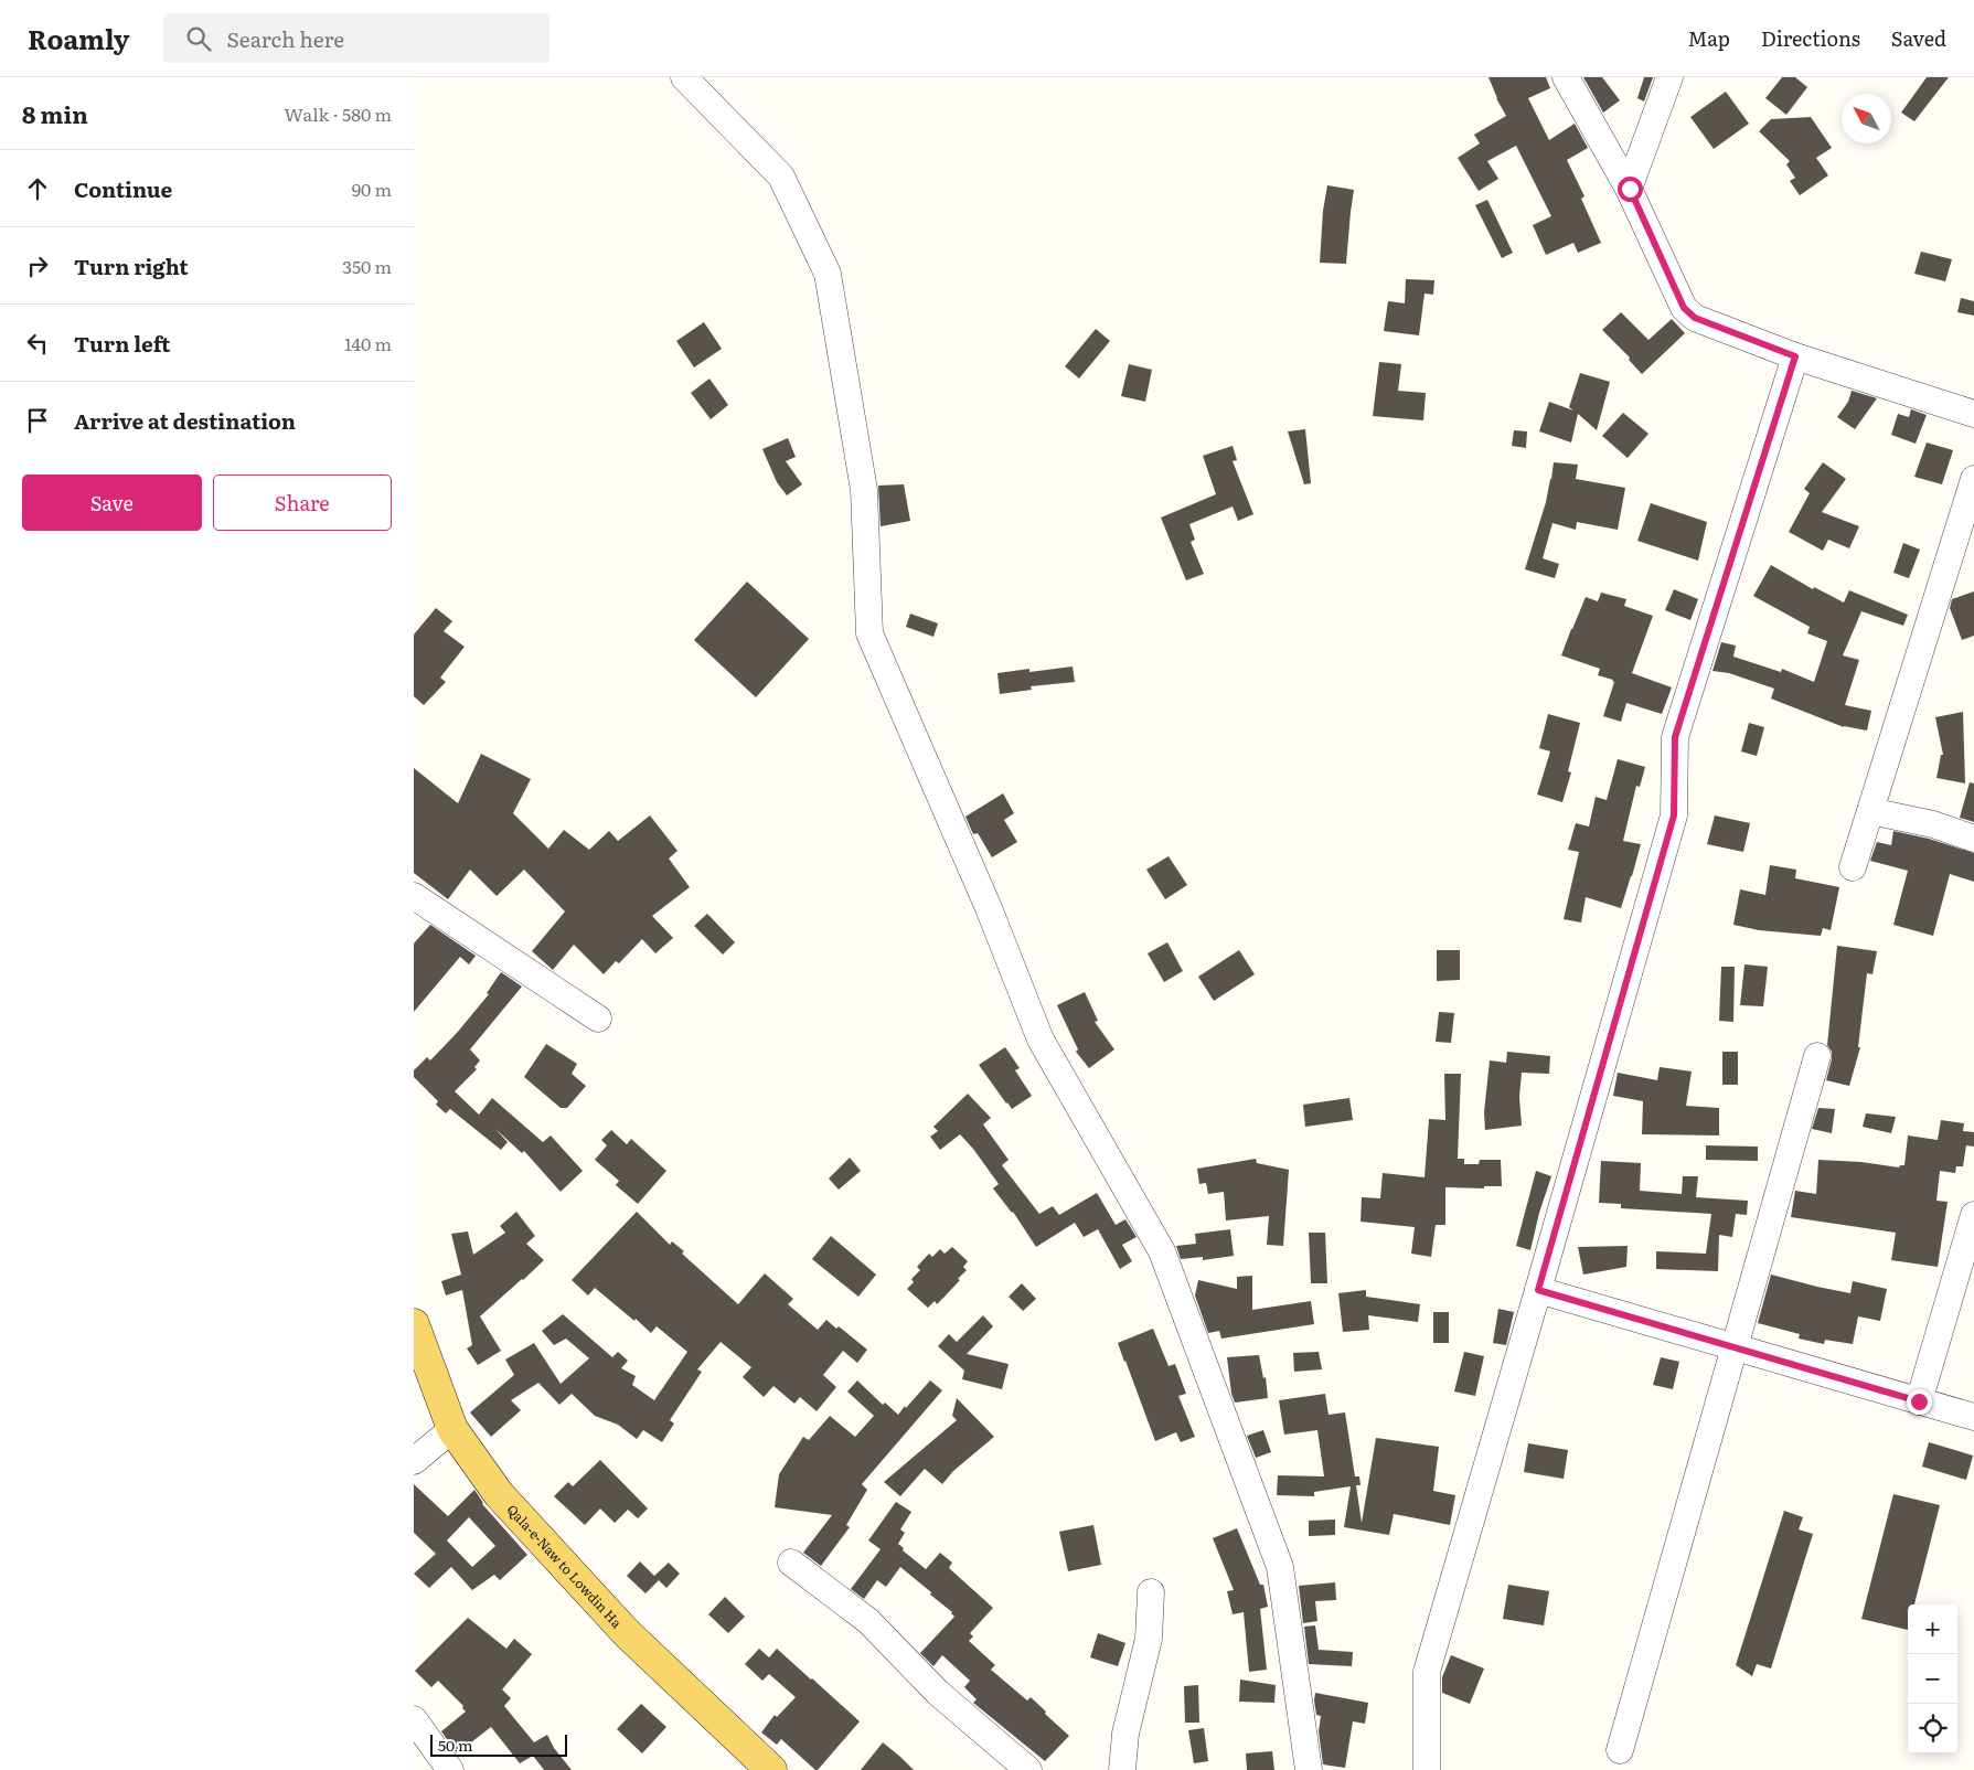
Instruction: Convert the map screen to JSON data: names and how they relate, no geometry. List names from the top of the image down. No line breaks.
{"streets":{"main road":["Qala-e-Naw to Lowdin Ha"]},"scale_bar":"50 m","north":"top left","page":{"header":"Roamly","search":"Search here","nav":["Map","Directions","Saved"],"heading":["8 min","Walk · 580 m"],"list":[["Continue","90 m"],["Turn right","350 m"],["Turn left","140 m"],"Arrive at destination"],"buttons":["Save","Share"],"map_buttons":["+","−"],"scale":"50 m"}}
